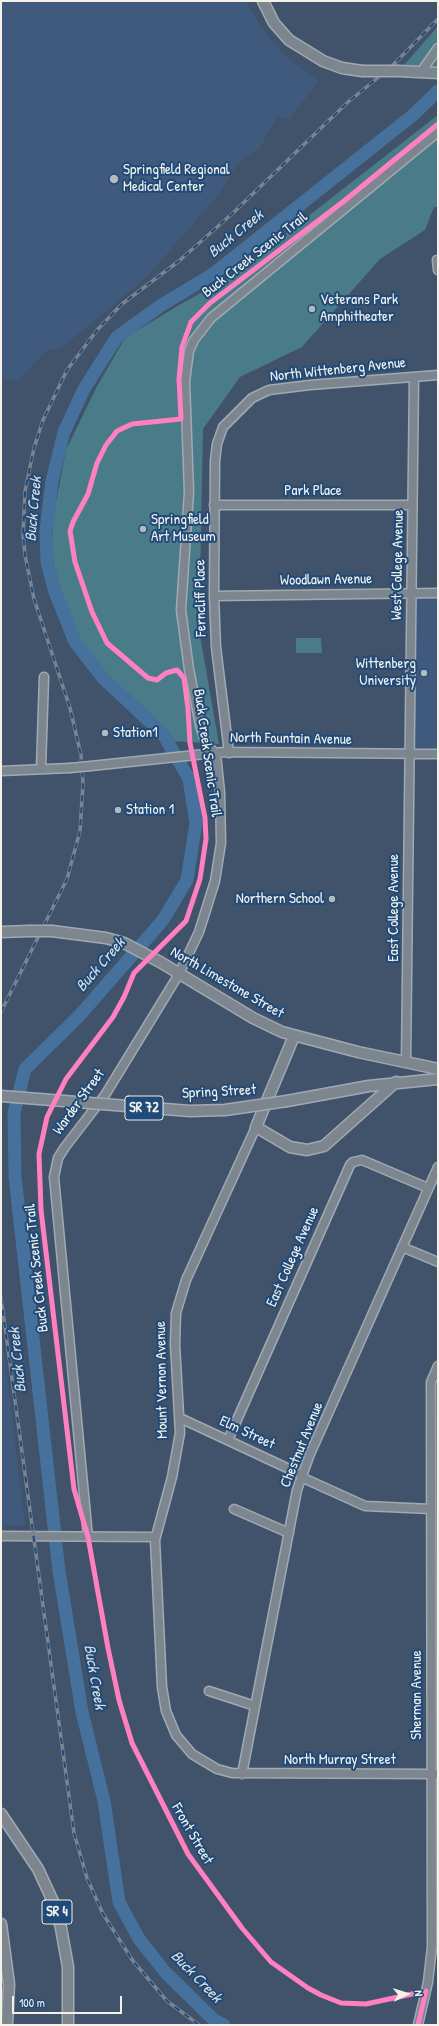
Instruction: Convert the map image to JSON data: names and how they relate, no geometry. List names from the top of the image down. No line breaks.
{"streets":{"main road":["North Limestone Street","Spring Street","SR 72","Mount Vernon Avenue","SR 4"],"street":["North Wittenberg Avenue","Park Place","West College Avenue","Woodlawn Avenue","Ferncliff Place","North Fountain Avenue","East College Avenue","Warder Street","Elm Street","Chestnut Avenue","Sherman Avenue","North Murray Street"],"cycle path":["Buck Creek Scenic Trail"]},"crossings":[["North Wittenberg Avenue","West College Avenue"],["North Wittenberg Avenue","Ferncliff Place"],["Park Place","West College Avenue"],["Park Place","Ferncliff Place"],["West College Avenue","Woodlawn Avenue"],["West College Avenue","North Fountain Avenue"],["West College Avenue","East College Avenue"],["Woodlawn Avenue","Ferncliff Place"],["Ferncliff Place","North Fountain Avenue"],["North Fountain Avenue","East College Avenue"],["North Fountain Avenue","Warder Street"],["East College Avenue","North Limestone Street"],["East College Avenue","Elm Street"],["East College Avenue","Chestnut Avenue"],["North Limestone Street","Spring Street"],["North Limestone Street","Warder Street"],["North Limestone Street","Mount Vernon Avenue"],["Mount Vernon Avenue","Elm Street"],["Mount Vernon Avenue","North Murray Street"],["Elm Street","Chestnut Avenue"],["Elm Street","Sherman Avenue"],["Chestnut Avenue","North Murray Street"],["Sherman Avenue","North Murray Street"]],"water":["Buck Creek"],"places":["Springfield Regional Medical Center","Veterans Park Amphitheater","Springfield Art Museum","Wittenberg University","Station1","Station 1","Northern School"],"scale_bar":"100 m","north":"right"}
